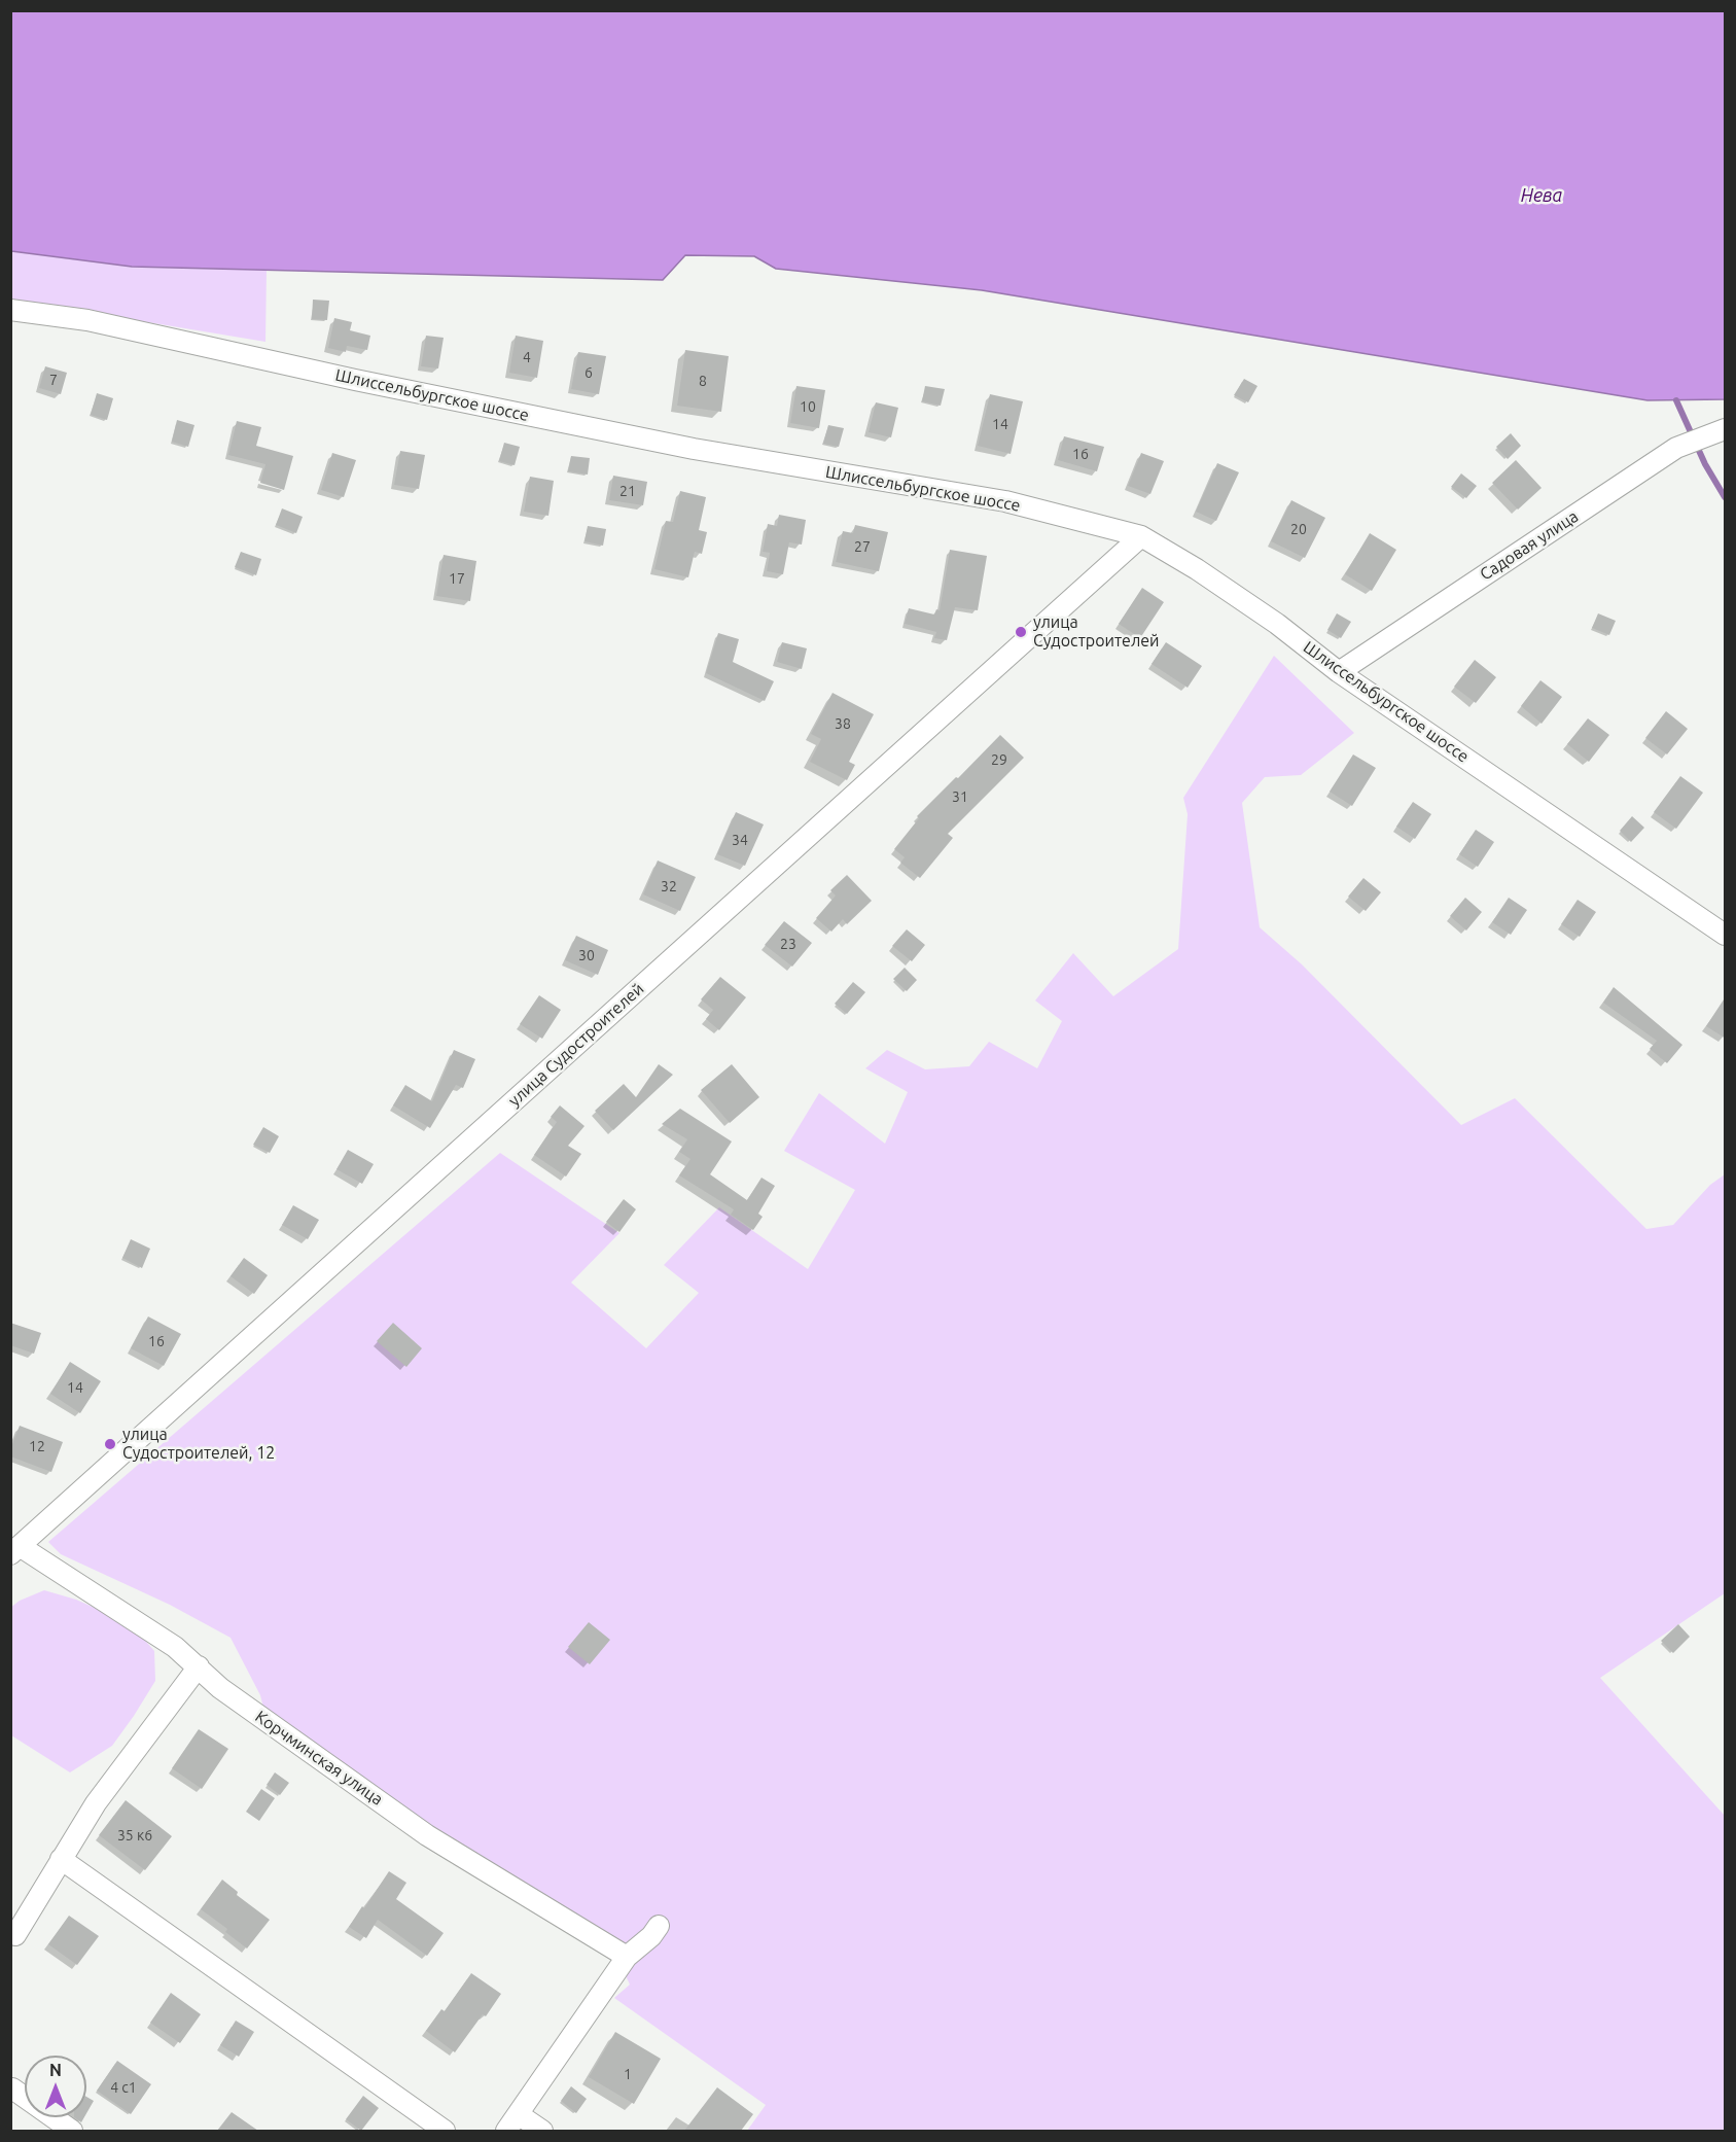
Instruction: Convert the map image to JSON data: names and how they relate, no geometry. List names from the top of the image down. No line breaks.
{"streets":{"street":["Шлиссельбургское шоссе","Садовая улица","улица Судостроителей","Корчминская улица"]},"crossings":[["Шлиссельбургское шоссе","Садовая улица"],["Шлиссельбургское шоссе","улица Судостроителей"],["улица Судостроителей","Корчминская улица"]],"water":["Нева"],"places":["улица Судостроителей","улица Судостроителей, 12"],"house_numbers":["4","6","7","8","10","14","16","21","20","27","17","38","29","31","34","32","23","30","16","14","12","35 к6","1","4 с1"],"north":"top"}
